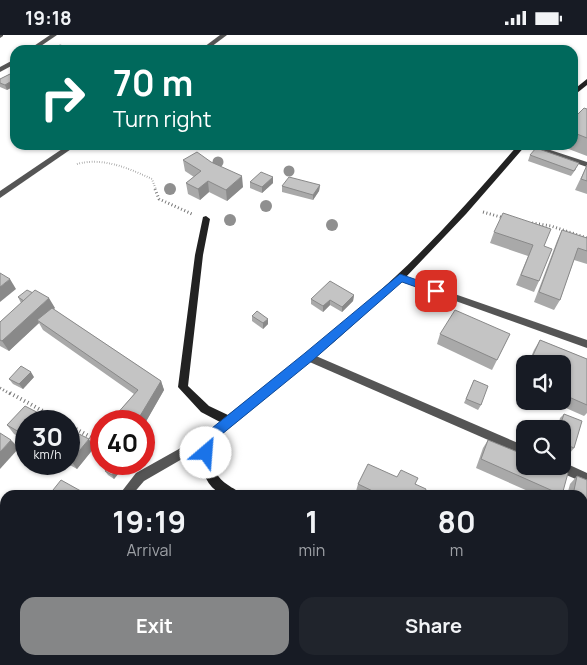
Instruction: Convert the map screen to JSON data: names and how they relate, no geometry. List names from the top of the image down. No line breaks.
{"page":{"status":"19:18","turn":["70 m","Turn right"],"speed":"30 km/h","limit":"40","eta":["19:19","Arrival","1","min","80","m"],"buttons":["Exit","Share"]}}
